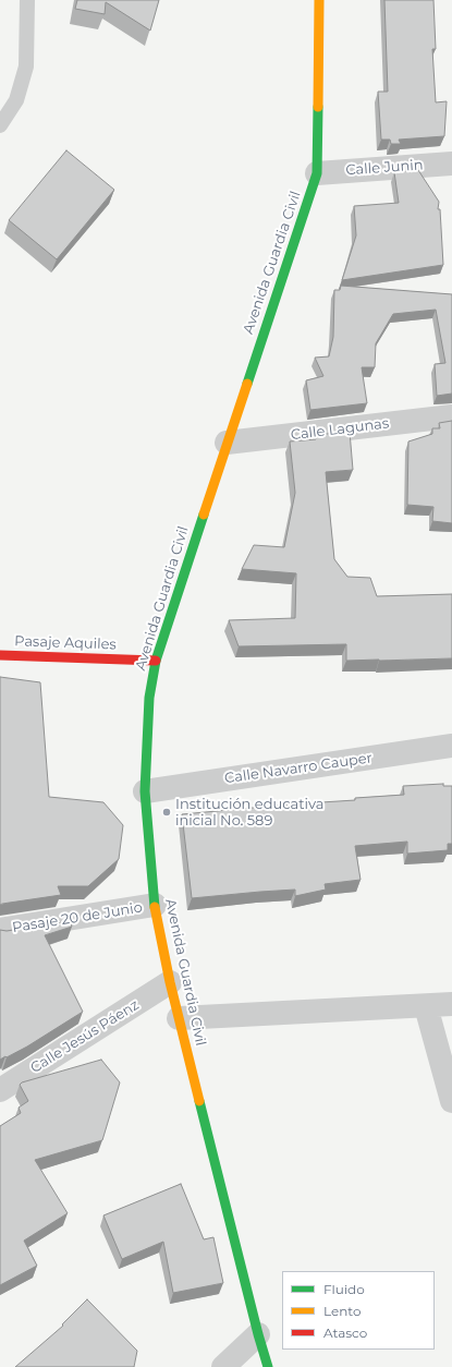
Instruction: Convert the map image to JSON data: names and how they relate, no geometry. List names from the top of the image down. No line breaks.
{"streets":{"street":["Calle Junin","Avenida Guardia Civil","Calle Lagunas","Pasaje Aquiles","Calle Navarro Cauper","Pasaje 20 de Junio","Calle Jesús Páenz"]},"crossings":[["Calle Junin","Avenida Guardia Civil"],["Avenida Guardia Civil","Calle Lagunas"],["Avenida Guardia Civil","Pasaje Aquiles"],["Avenida Guardia Civil","Calle Navarro Cauper"],["Avenida Guardia Civil","Pasaje 20 de Junio"],["Avenida Guardia Civil","Calle Jesús Páenz"]],"places":["Institución educativa inicial No. 589"],"legend":["Fluido","Lento","Atasco"]}
